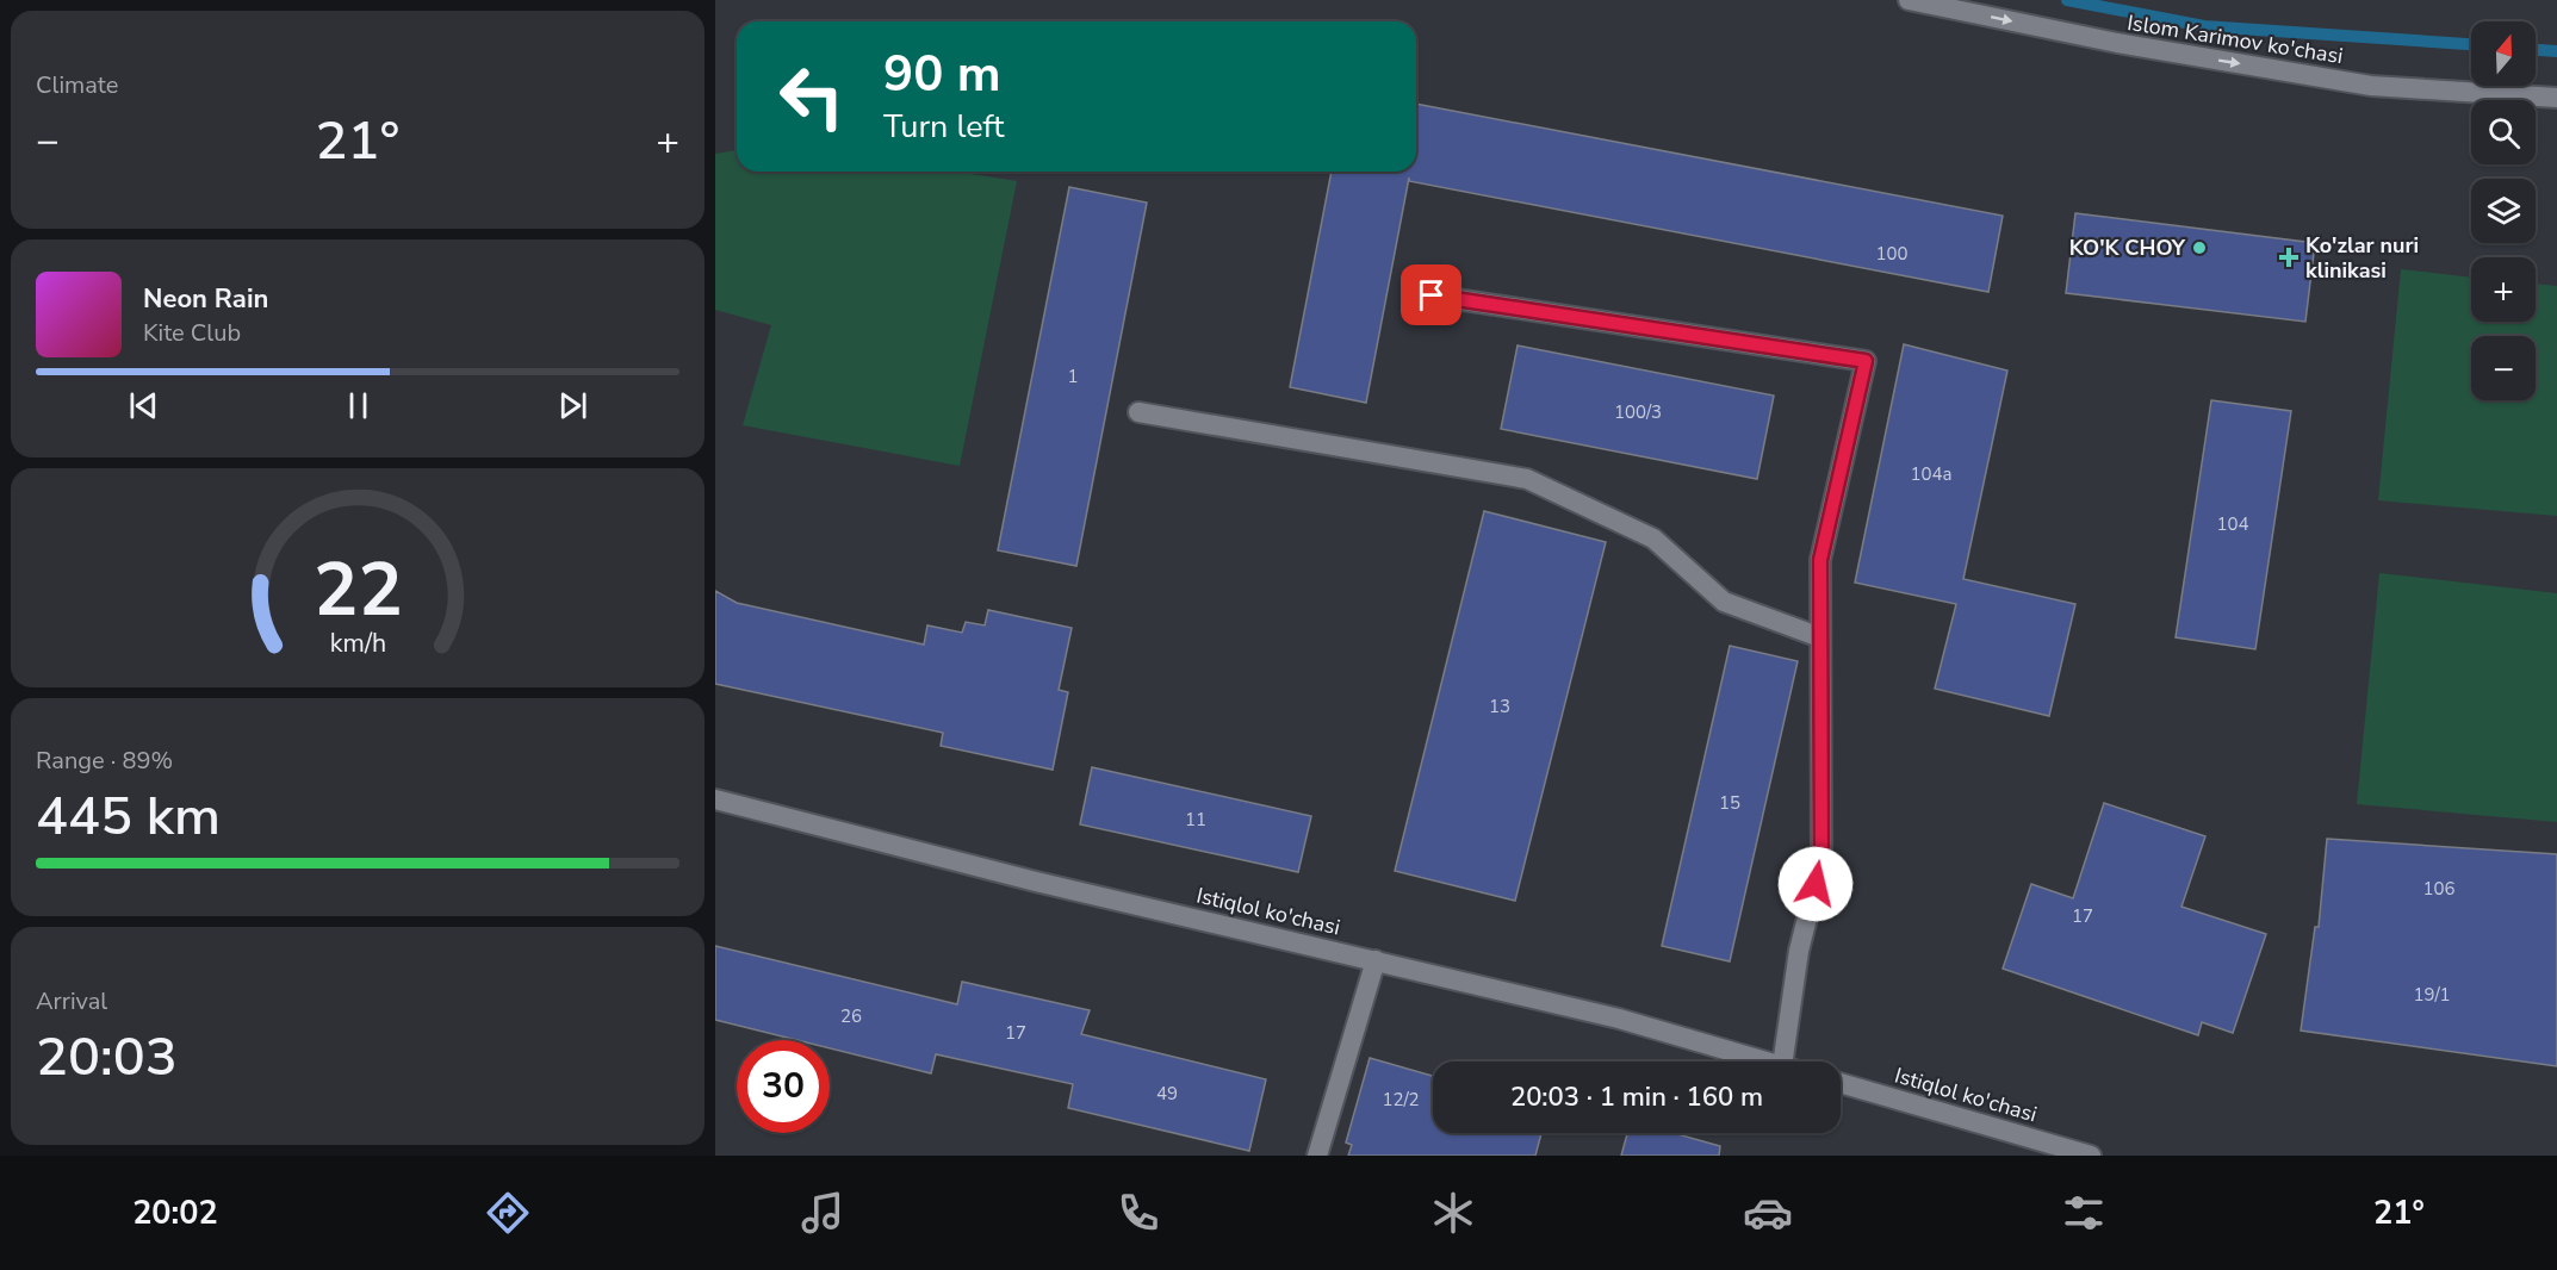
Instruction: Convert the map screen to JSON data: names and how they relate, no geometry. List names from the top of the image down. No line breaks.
{"streets":{"street":["Islom Karimov ko'chasi","Istiqlol ko'chasi"]},"one_way":["Islom Karimov ko'chasi"],"places":{"other":["KO'K CHOY"],"health":["Ko'zlar nuri klinikasi"]},"house_numbers":["100","1","100/3","104a","104","13","15","11","106","17","19/1","26","17","49","12/2"],"north":"top","page":{"tile":["Climate",["Range · 89%","445 km"],["Arrival","20:03"]],"map_buttons":["+","−"],"turn":["90 m","Turn left"],"heat":["−","21°","+"],"song":["Neon Rain","Kite Club"],"limit":"30","trip":"20:03 · 1 min · 160 m","tabs":["20:02","21°"],"gauge":["22","km/h"]}}
